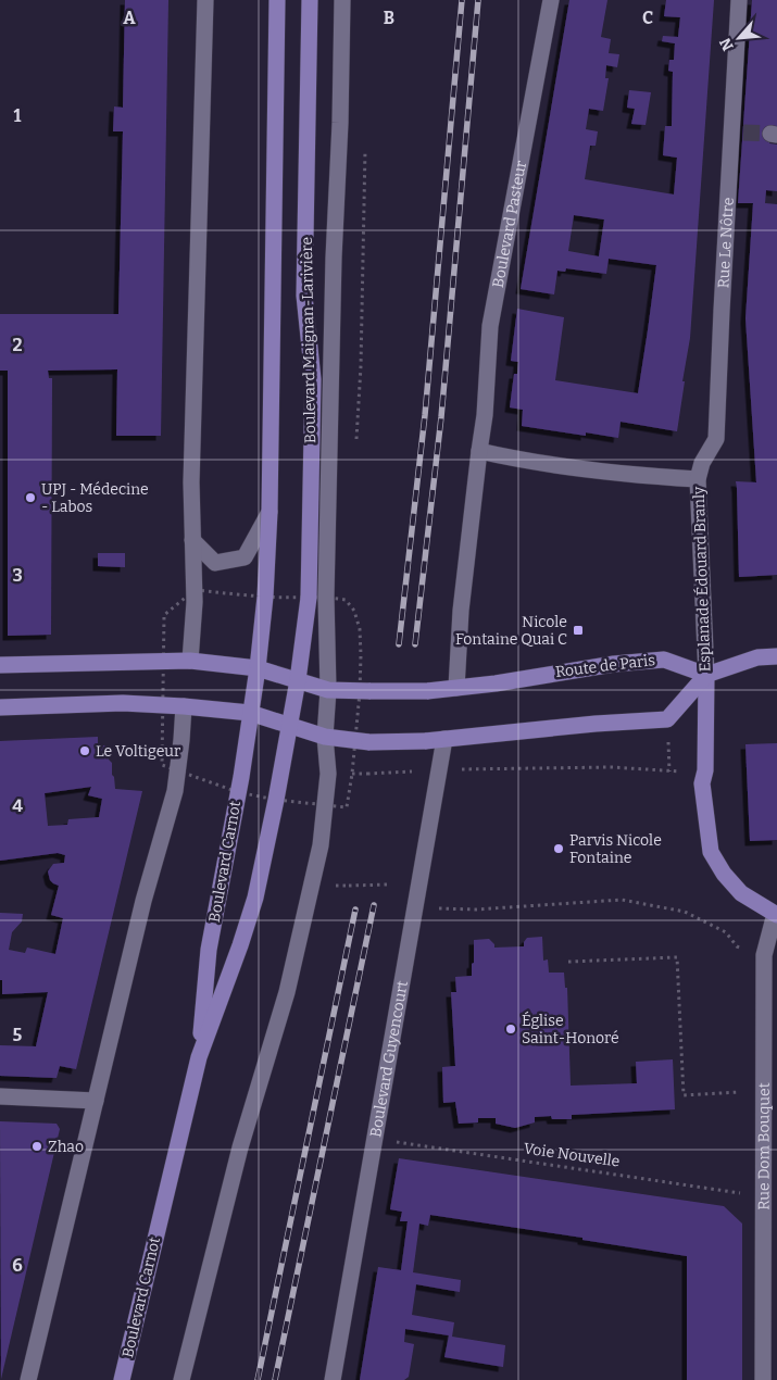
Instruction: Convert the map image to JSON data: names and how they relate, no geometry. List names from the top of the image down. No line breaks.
{"streets":{"main road":["Boulevard Maignan-Larivière","Esplanade Édouard Branly","Route de Paris","Boulevard Carnot"],"street":["Boulevard Pasteur","Rue Le Nôtre","Boulevard Guyencourt","Rue Dom Bouquet"],"path":["Voie Nouvelle"]},"crossings":[["Boulevard Pasteur","Esplanade Édouard Branly"],["Rue Le Nôtre","Esplanade Édouard Branly"],["Boulevard Maignan-Larivière","Boulevard Carnot"],["Esplanade Édouard Branly","Route de Paris"],["Esplanade Édouard Branly","Rue Dom Bouquet"],["Boulevard Guyencourt","Voie Nouvelle"],["Rue Dom Bouquet","Voie Nouvelle"]],"places":{"other":["UPJ - Médecine - Labos","Le Voltigeur","Parvis Nicole Fontaine","Église Saint-Honoré","Zhao"],"transit":["Nicole Fontaine Quai C"]},"north":"bottom left","grid":{"columns":["A","B","C"],"rows":["1","2","3","4","5","6"]}}
